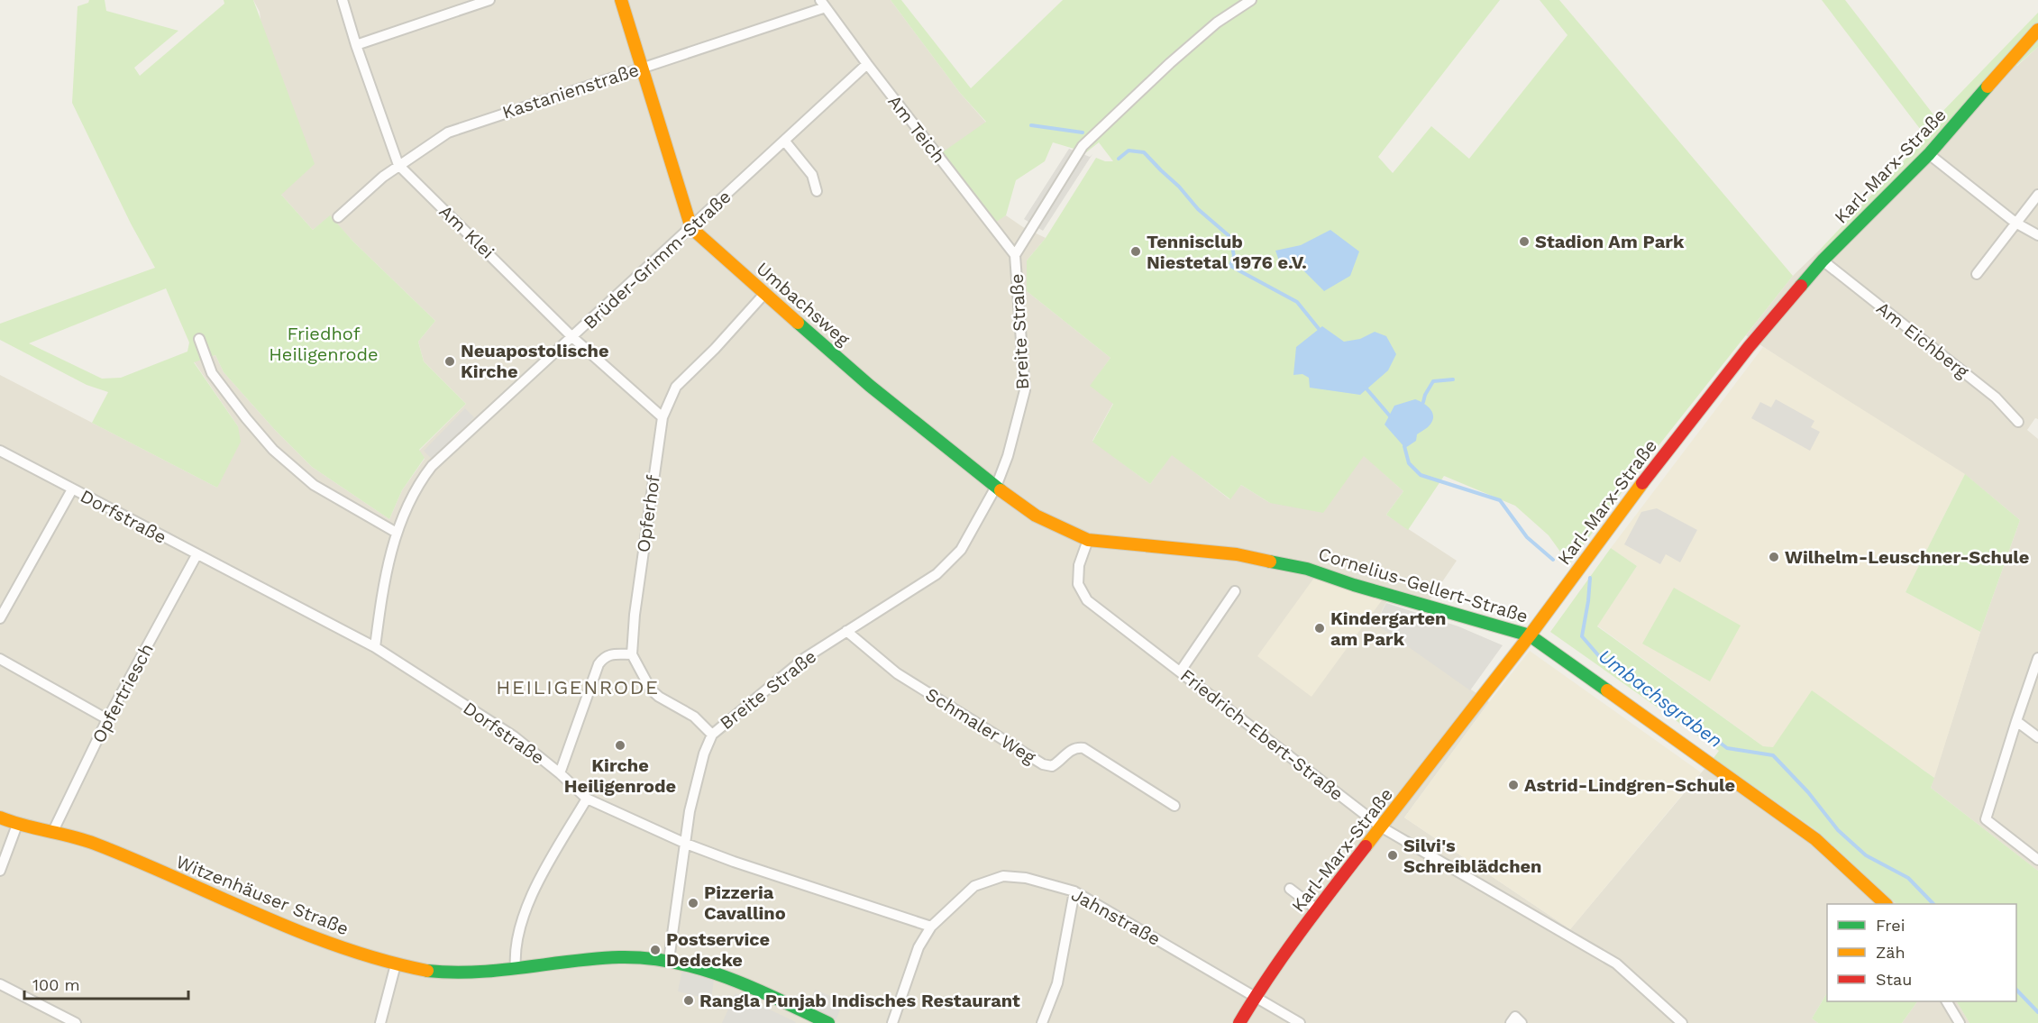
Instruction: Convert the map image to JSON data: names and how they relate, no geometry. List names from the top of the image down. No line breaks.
{"streets":{"street":["Kastanienstraße","Am Teich","Karl-Marx-Straße","Am Klei","Brüder-Grimm-Straße","Umbachsweg","Breite Straße","Am Eichberg","Opferhof","Dorfstraße","Cornelius-Gellert-Straße","Opfertriesch","Schmaler Weg","Friedrich-Ebert-Straße","Witzenhäuser Straße","Jahnstraße"]},"crossings":[["Kastanienstraße","Am Teich"],["Kastanienstraße","Am Klei"],["Am Teich","Brüder-Grimm-Straße"],["Am Teich","Breite Straße"],["Karl-Marx-Straße","Am Eichberg"],["Karl-Marx-Straße","Cornelius-Gellert-Straße"],["Karl-Marx-Straße","Friedrich-Ebert-Straße"],["Karl-Marx-Straße","Jahnstraße"],["Am Klei","Brüder-Grimm-Straße"],["Am Klei","Opferhof"],["Brüder-Grimm-Straße","Umbachsweg"],["Brüder-Grimm-Straße","Dorfstraße"],["Umbachsweg","Breite Straße"],["Umbachsweg","Opferhof"],["Umbachsweg","Cornelius-Gellert-Straße"],["Umbachsweg","Friedrich-Ebert-Straße"],["Breite Straße","Dorfstraße"],["Breite Straße","Schmaler Weg"],["Breite Straße","Witzenhäuser Straße"],["Dorfstraße","Opfertriesch"],["Dorfstraße","Jahnstraße"],["Cornelius-Gellert-Straße","Friedrich-Ebert-Straße"],["Opfertriesch","Witzenhäuser Straße"]],"districts":["HEILIGENRODE"],"water":["Umbachsgraben"],"parks":["Friedhof Heiligenrode"],"places":["Stadion Am Park","Tennisclub Niestetal 1976 e.V.","Neuapostolische Kirche","Wilhelm-Leuschner-Schule","Kindergarten am Park","Kirche Heiligenrode","Astrid-Lindgren-Schule","Silvi's Schreiblädchen","Pizzeria Cavallino","Postservice Dedecke","Rangla Punjab Indisches Restaurant"],"legend":["Frei","Zäh","Stau"],"scale_bar":"100 m"}
